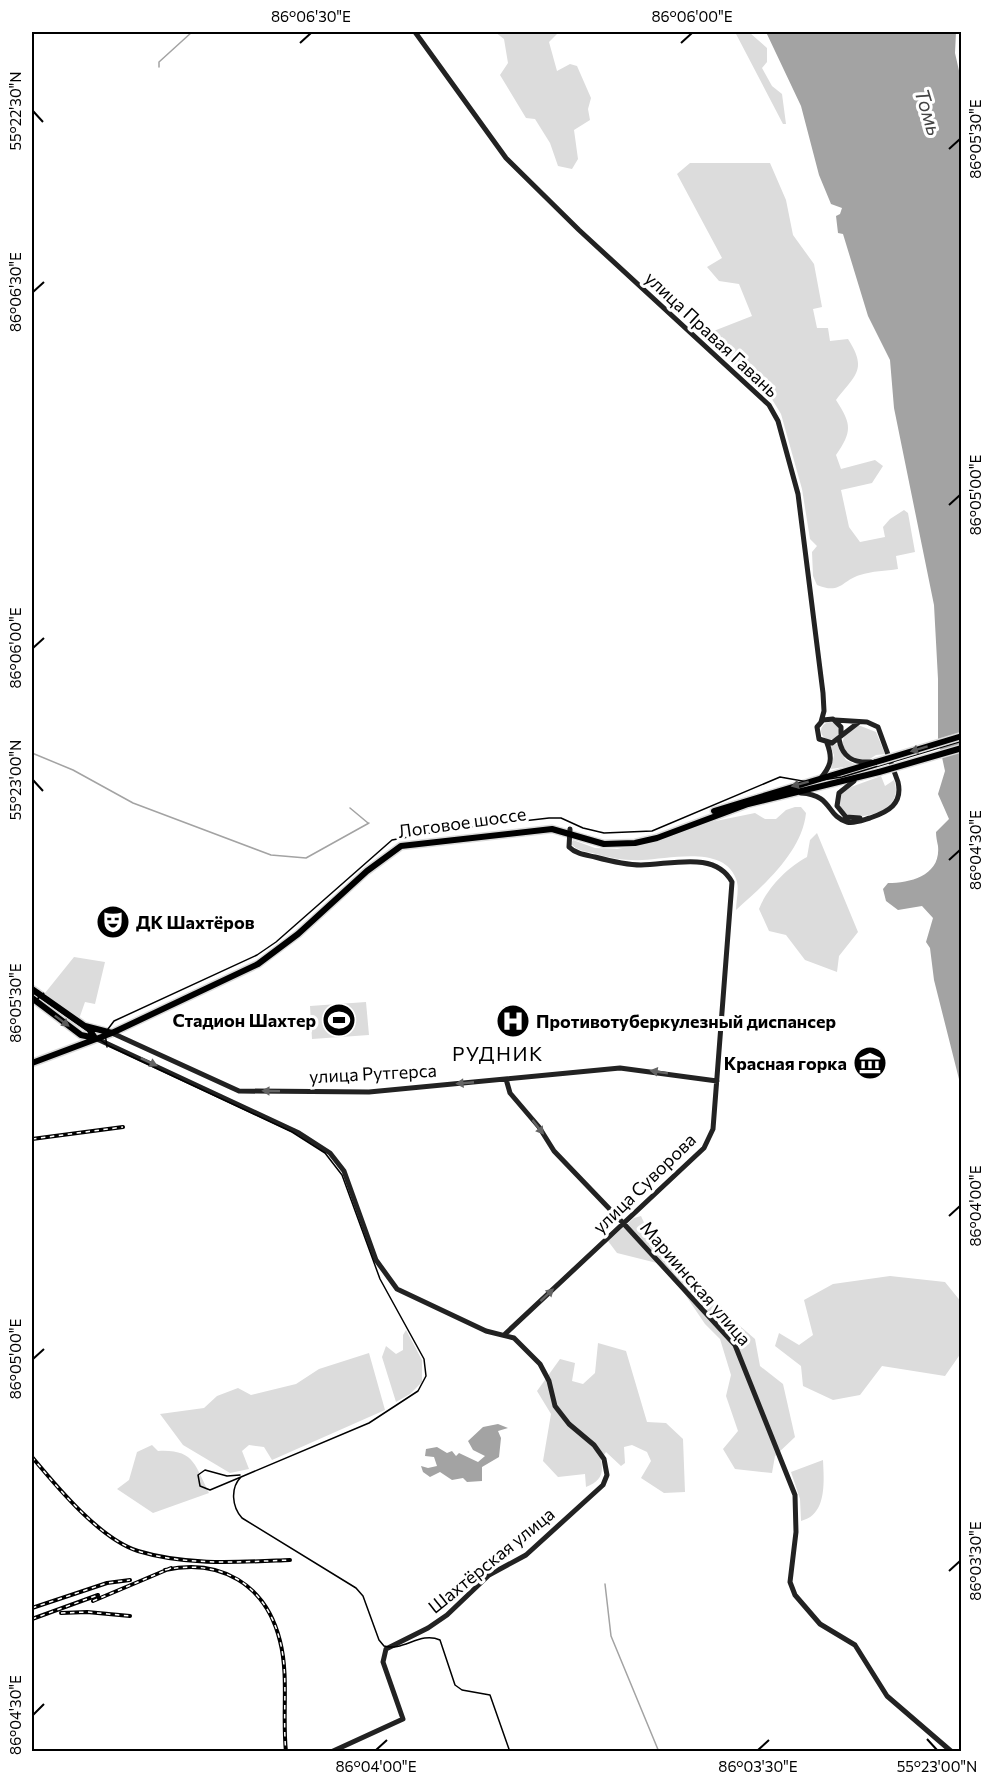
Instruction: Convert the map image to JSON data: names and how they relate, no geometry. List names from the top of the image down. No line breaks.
{"streets":{"main road":["улица Правая Гавань","Логовое шоссе","улица Рутгерса","улица Суворова","Мариинская улица","Шахтёрская улица"]},"crossings":[["Логовое шоссе","улица Рутгерса"],["Логовое шоссе","улица Суворова"],["улица Рутгерса","улица Суворова"],["улица Рутгерса","Мариинская улица"],["улица Суворова","Мариинская улица"]],"one_way":["улица Рутгерса"],"districts":["РУДНИК"],"water":["Томь"],"places":{"theatre":["ДК Шахтёров"],"sports":["Стадион Шахтер"],"hospital":["Противотуберкулезный диспансер"],"museum":["Красная горка"]},"coordinates":["86°06'30\"E","86°06'00\"E","55°22'30\"N","86°05'30\"E","86°05'00\"E","55°23'00\"N","86°04'30\"E","86°04'00\"E","86°03'30\"E"]}
